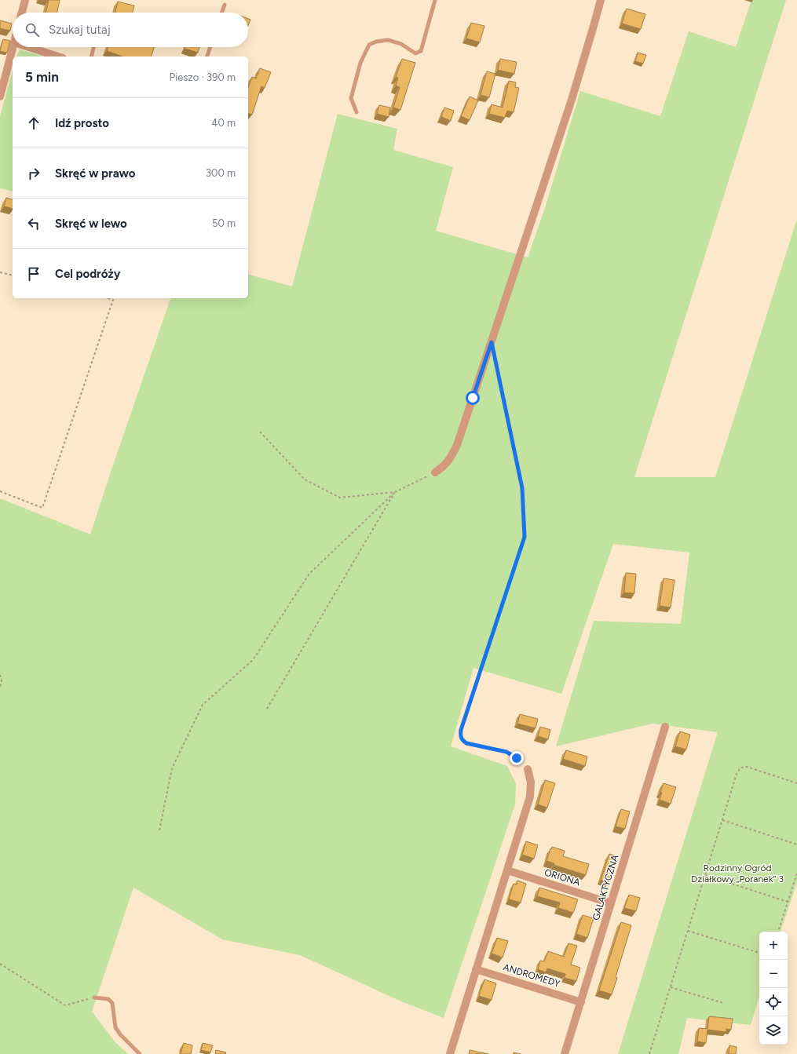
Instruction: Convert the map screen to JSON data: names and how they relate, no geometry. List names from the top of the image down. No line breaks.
{"streets":{"street":["ORIONA","GALAKTYCZNA","ANDROMEDY"]},"crossings":[["ORIONA","GALAKTYCZNA"],["GALAKTYCZNA","ANDROMEDY"]],"parks":["Rodzinny Ogród Działkowy „Poranek” 3"],"page":{"search":"Szukaj tutaj","heading":["5 min","Pieszo · 390 m"],"list":[["Idź prosto","40 m"],["Skręć w prawo","300 m"],["Skręć w lewo","50 m"],"Cel podróży"],"map_buttons":["+","−"]}}
